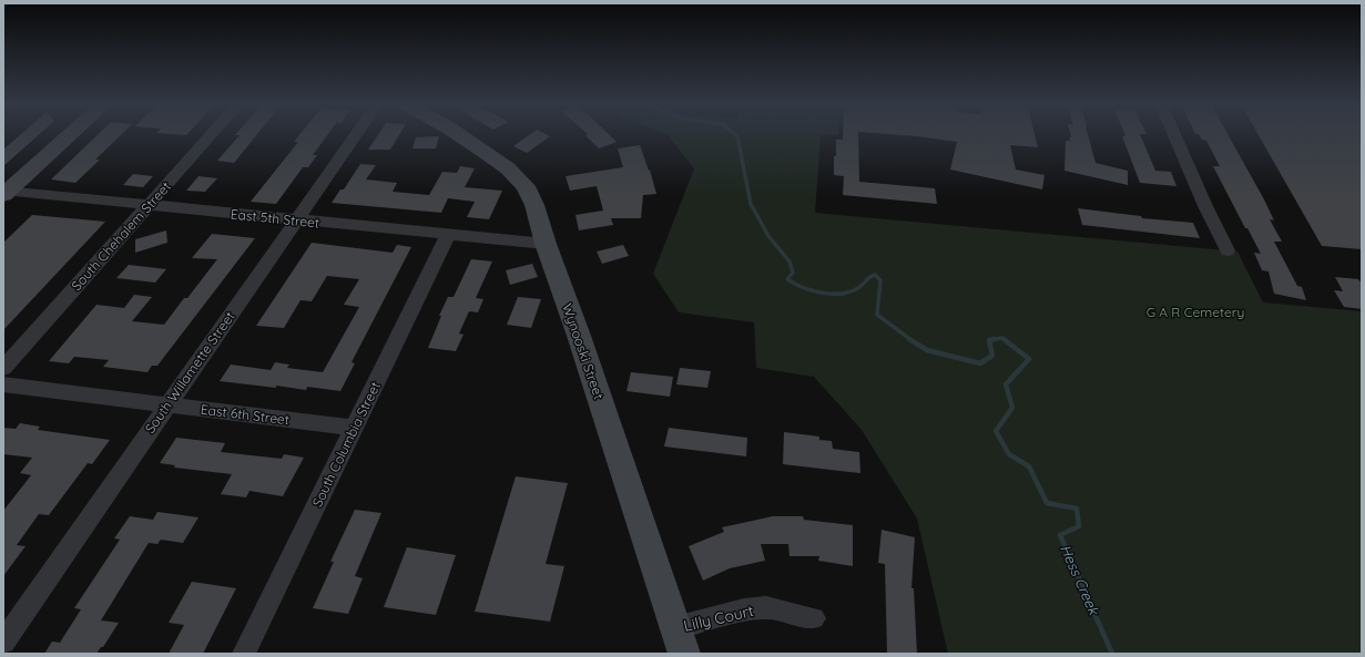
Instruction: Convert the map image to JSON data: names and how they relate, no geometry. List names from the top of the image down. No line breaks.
{"streets":{"main road":["Wynooski Street"],"street":["East 5th Street","South Chehalem Street","South Willamette Street","East 6th Street","South Columbia Street","Lilly Court"]},"crossings":[["East 5th Street","South Chehalem Street"],["East 5th Street","Wynooski Street"],["East 5th Street","South Willamette Street"],["East 5th Street","South Columbia Street"],["Wynooski Street","Lilly Court"],["South Willamette Street","East 6th Street"],["East 6th Street","South Columbia Street"]],"water":["Hess Creek"],"parks":["G A R Cemetery"]}
